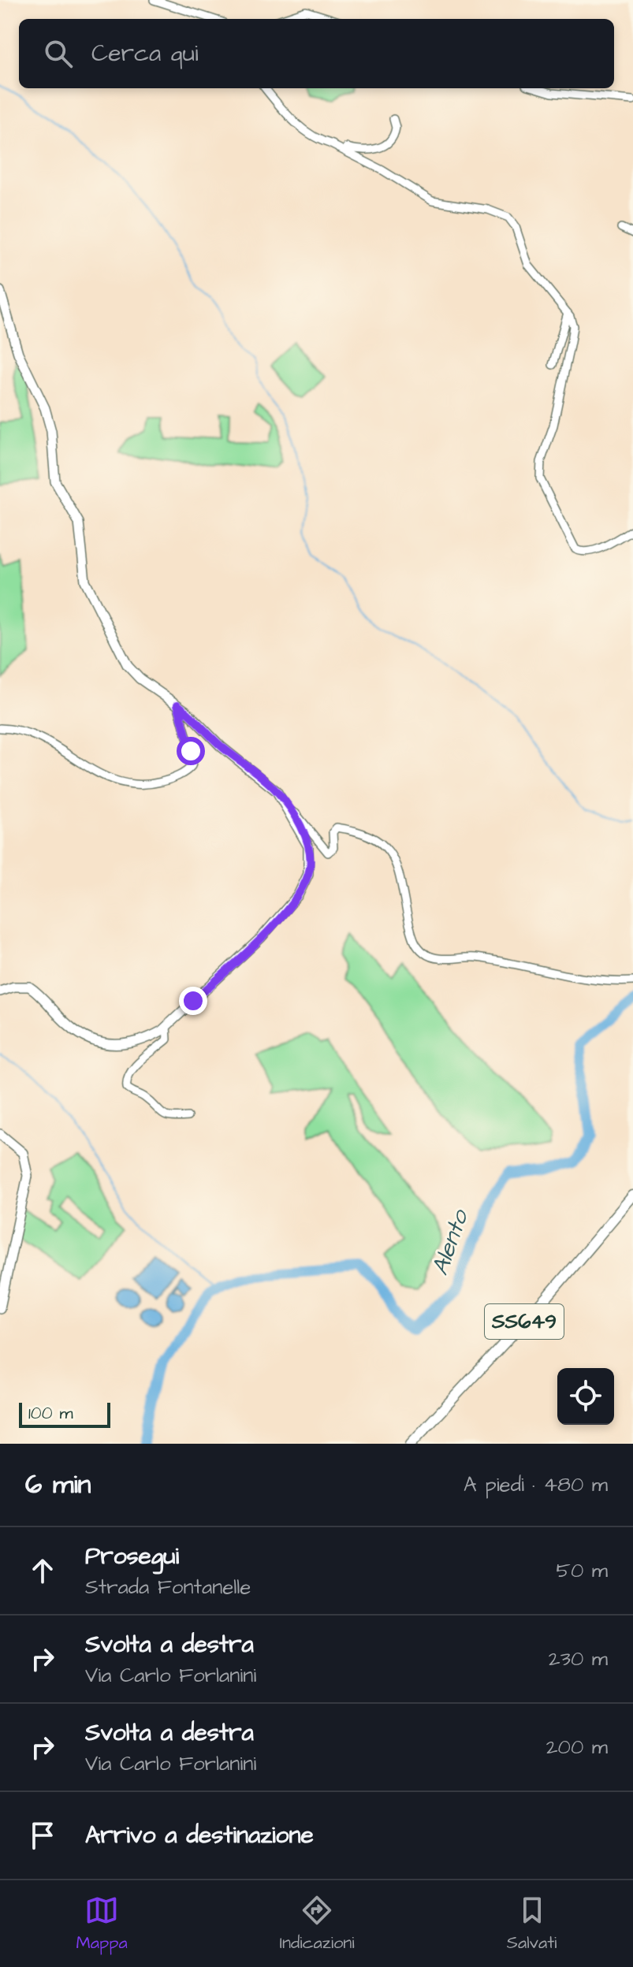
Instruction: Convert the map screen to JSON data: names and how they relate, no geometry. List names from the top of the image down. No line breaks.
{"streets":{"highway":["SS649"]},"water":["Alento"],"scale_bar":"100 m","page":{"search":"Cerca qui","scale":"100 m","heading":["6 min","A piedi · 480 m"],"list":[["Prosegui","Strada Fontanelle","50 m"],["Svolta a destra","Via Carlo Forlanini","230 m"],["Svolta a destra","Via Carlo Forlanini","200 m"],"Arrivo a destinazione"],"nav":["Mappa","Indicazioni","Salvati"]}}
